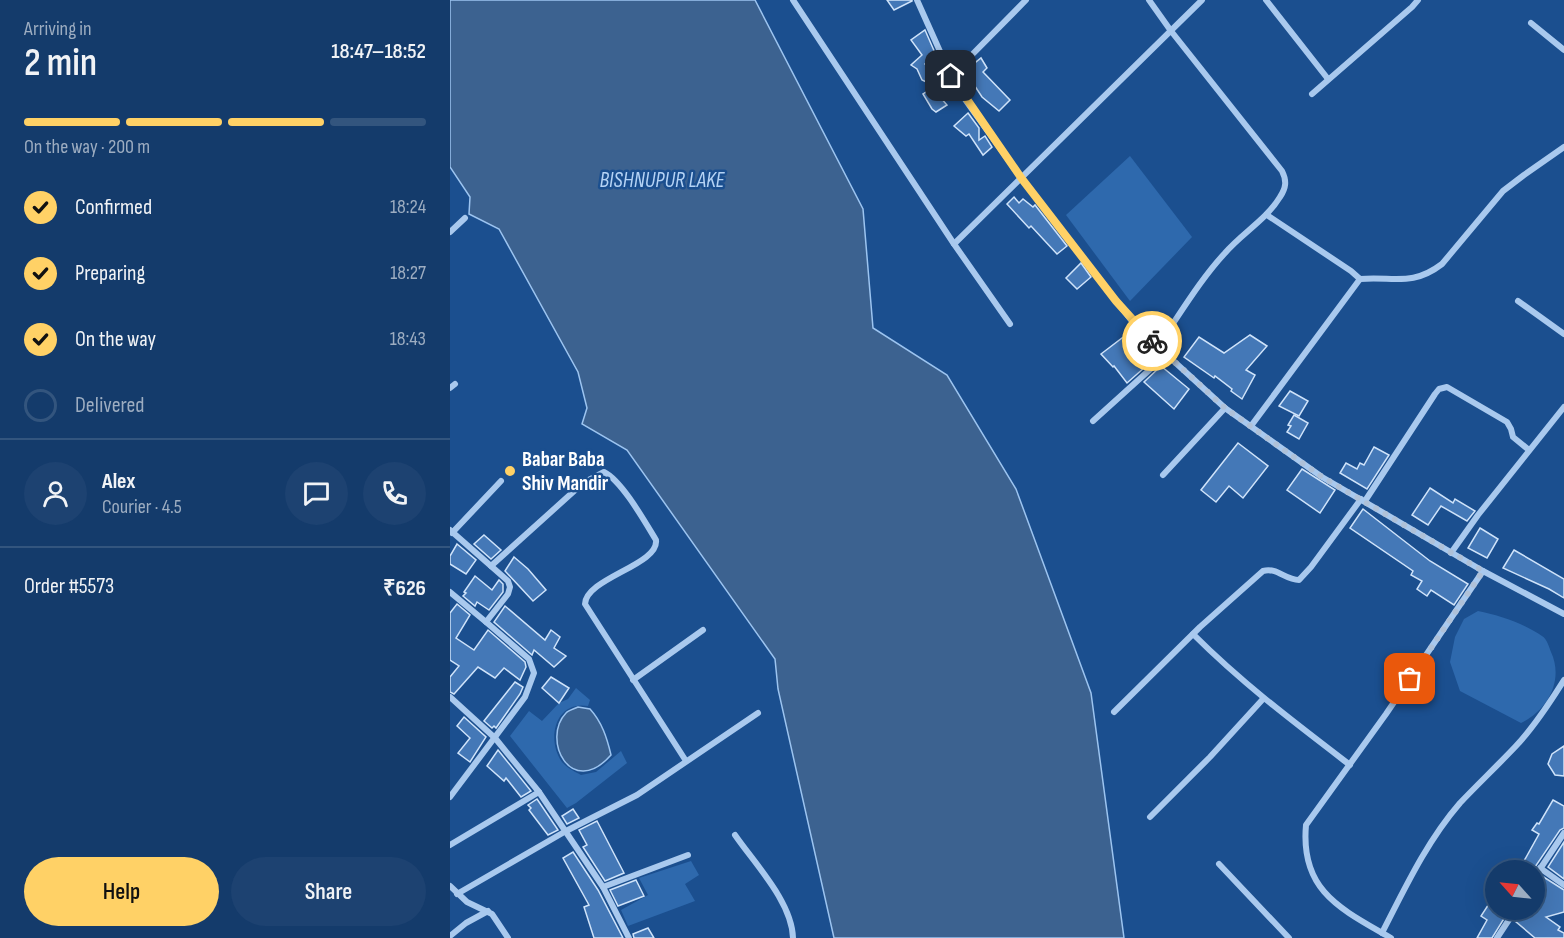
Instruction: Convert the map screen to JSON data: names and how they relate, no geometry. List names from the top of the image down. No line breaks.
{"water":["BISHNUPUR LAKE"],"places":["Babar Baba Shiv Mandir"],"north":"top left","page":{"heading":["2 min","Arriving in","18:47–18:52"],"panel":["Alex","Courier · 4.5","Order #5573","₹626"],"bar":"On the way · 200 m","list":[["Confirmed","18:24"],["Preparing","18:27"],["On the way","18:43"],"Delivered"],"buttons":["Help","Share"]}}
